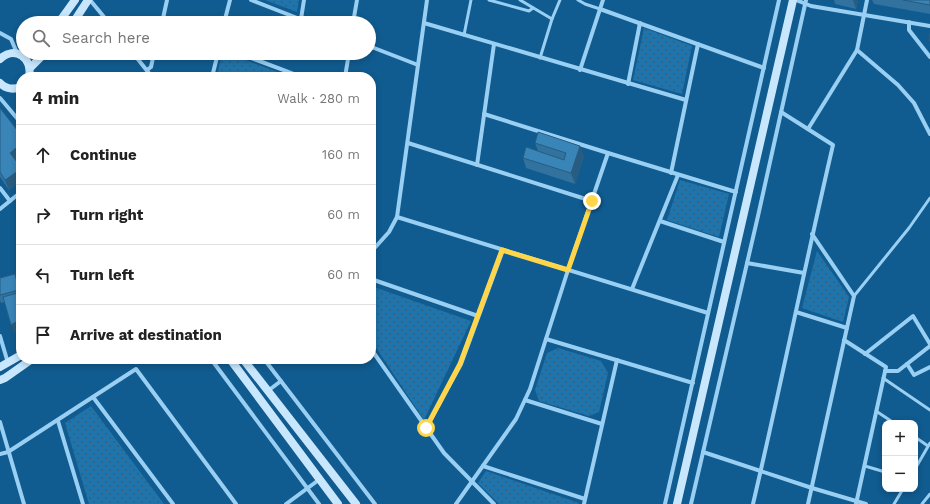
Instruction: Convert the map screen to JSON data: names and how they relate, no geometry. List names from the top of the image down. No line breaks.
{"page":{"search":"Search here","heading":["4 min","Walk · 280 m"],"list":[["Continue","160 m"],["Turn right","60 m"],["Turn left","60 m"],"Arrive at destination"],"map_buttons":["+","−"]}}
